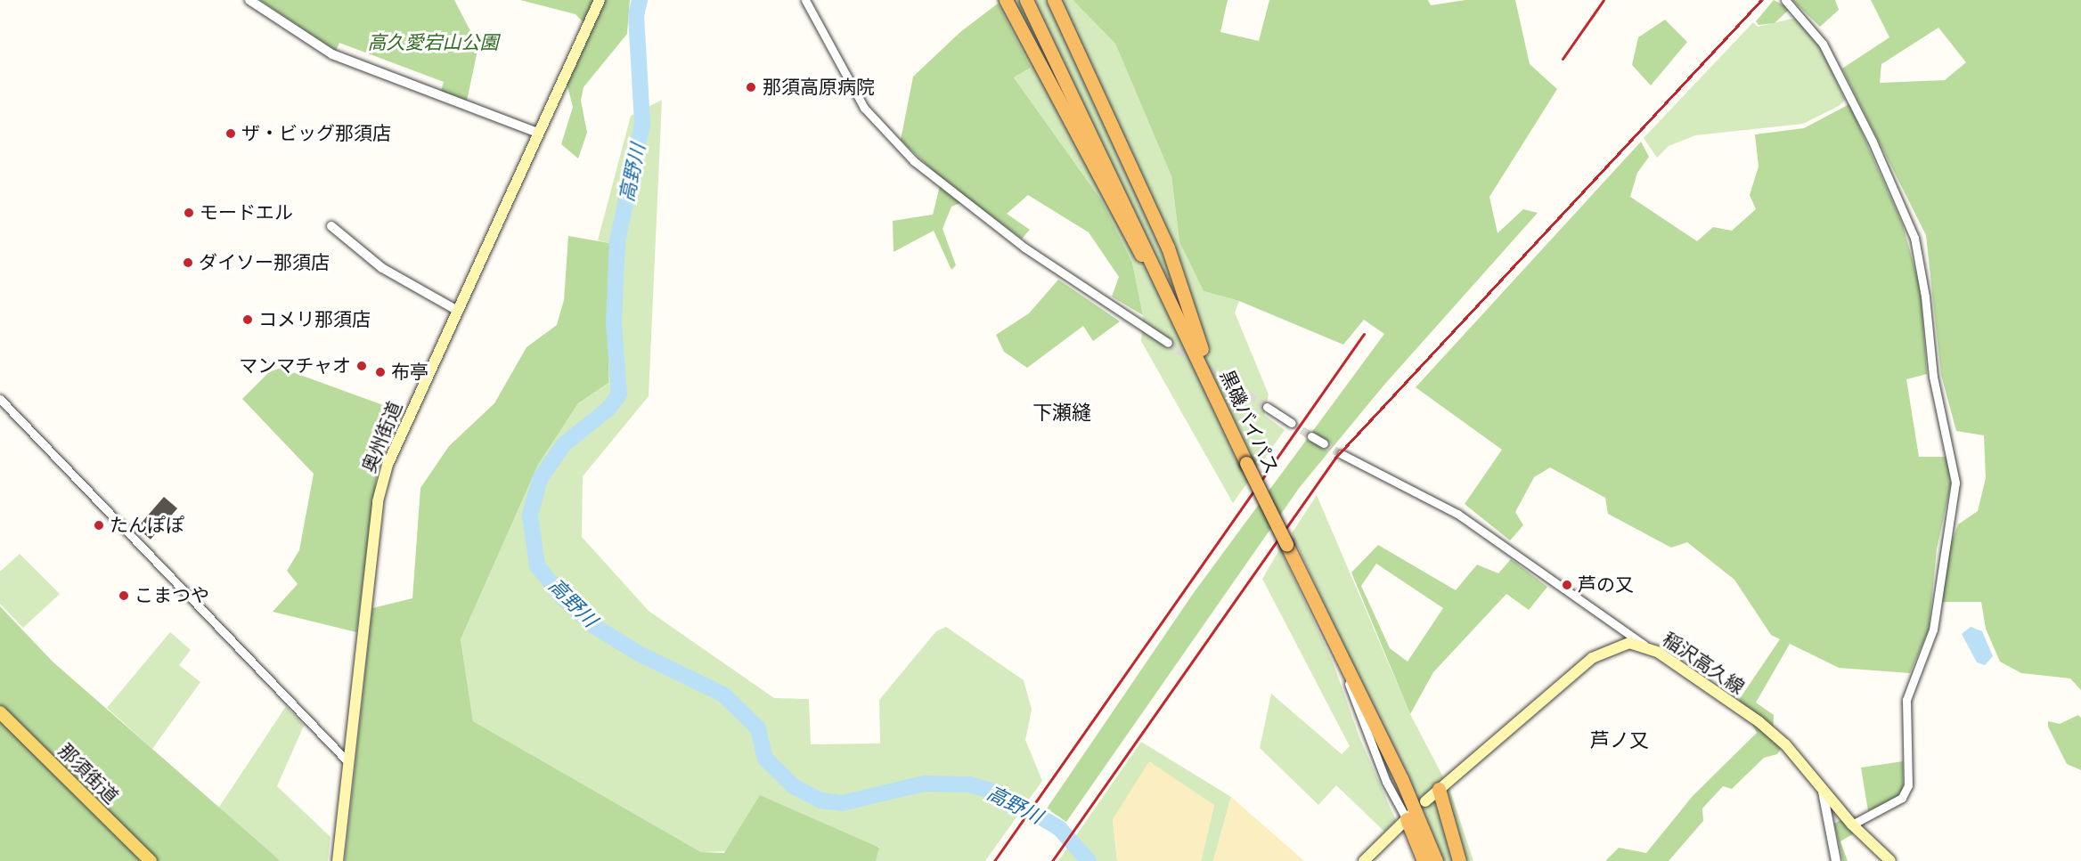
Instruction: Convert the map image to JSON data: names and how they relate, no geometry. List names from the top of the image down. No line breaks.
{"streets":{"highway":["黒磯バイパス"],"main road":["奥州街道","稲沢高久線","那須街道"]},"districts":["下瀬縫","芦ノ又"],"water":["高野川"],"parks":["高久愛宕山公園"],"places":["那須高原病院","ザ・ビッグ那須店","モードエル","ダイソー那須店","コメリ那須店","マンマチャオ","布亭","たんぽぽ","芦の又","こまつや"]}
